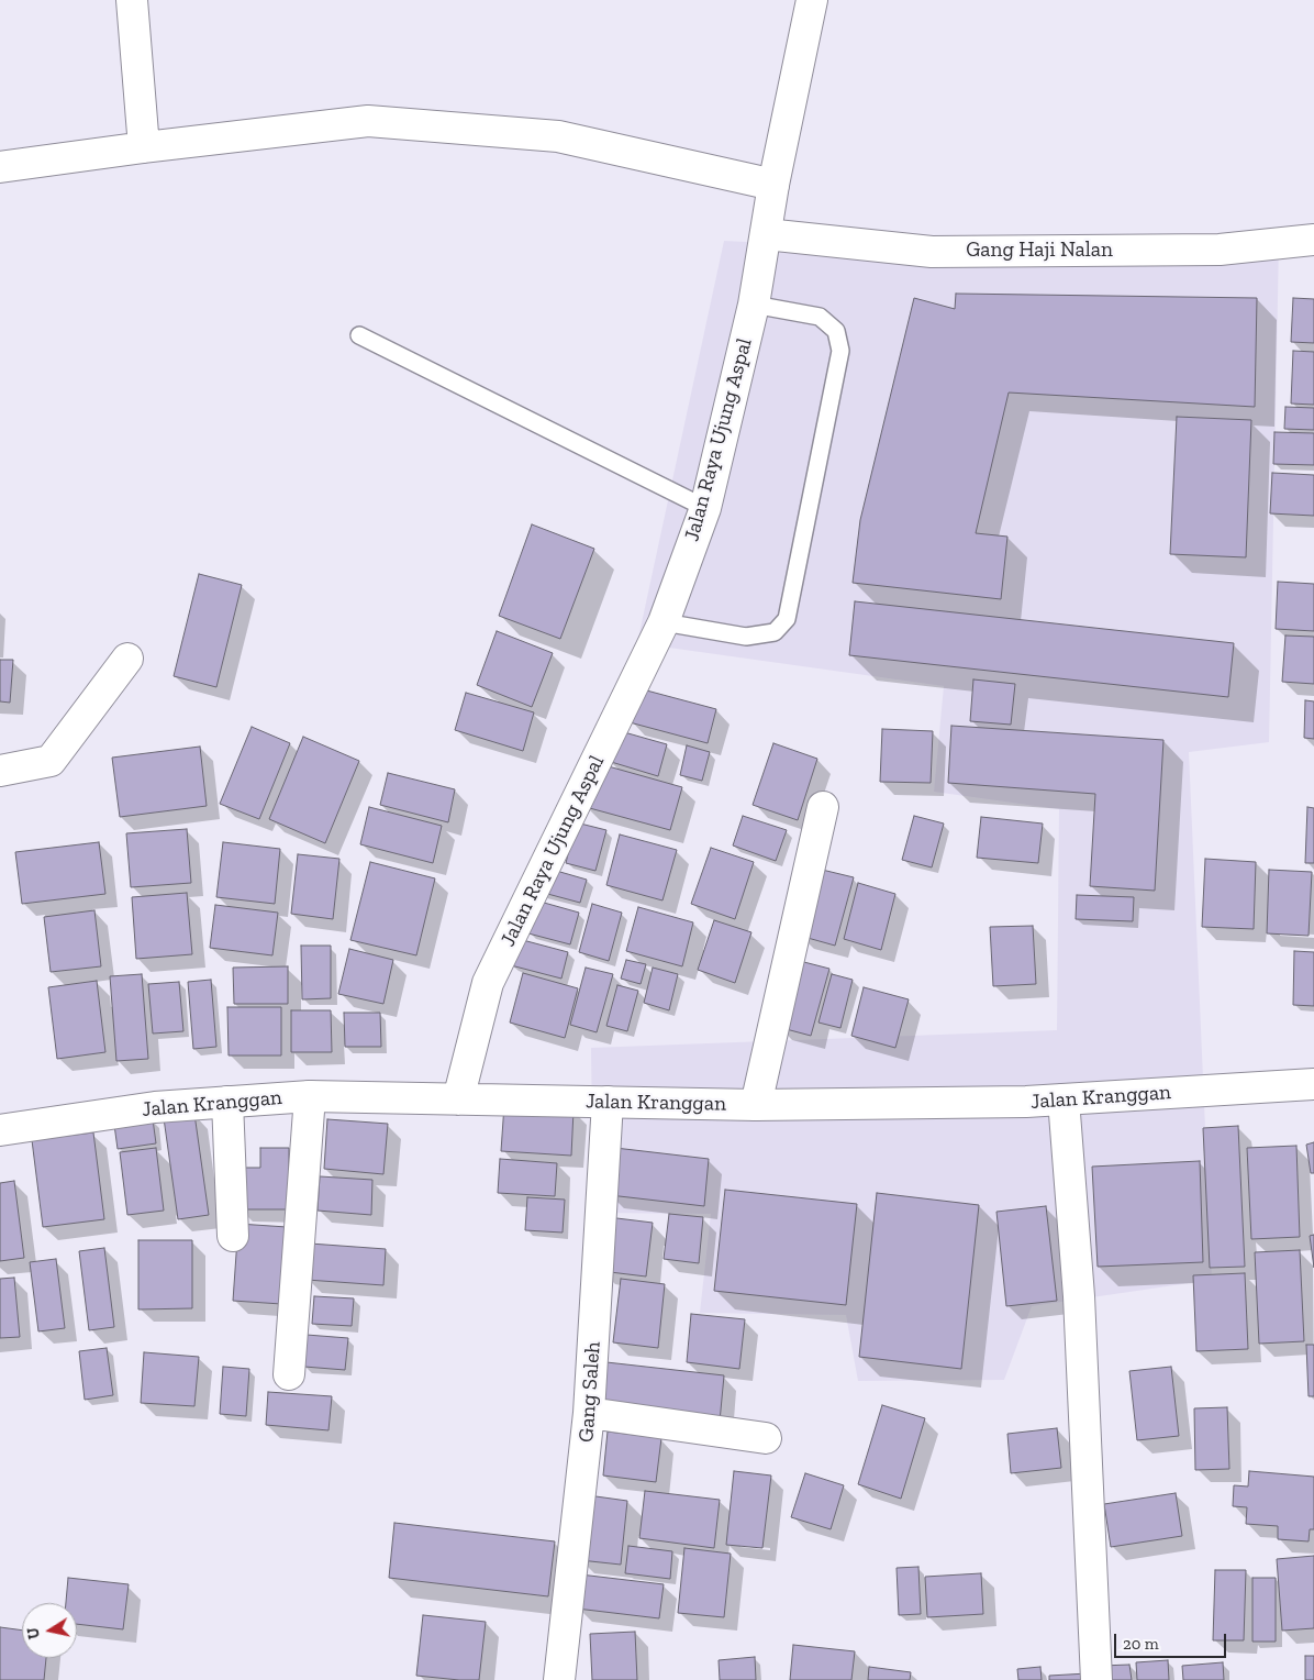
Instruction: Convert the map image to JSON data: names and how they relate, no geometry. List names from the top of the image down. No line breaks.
{"streets":{"street":["Gang Haji Nalan","Jalan Raya Ujung Aspal","Jalan Kranggan","Gang Saleh"]},"crossings":[["Gang Haji Nalan","Jalan Raya Ujung Aspal"],["Jalan Raya Ujung Aspal","Jalan Kranggan"],["Jalan Kranggan","Gang Saleh"]],"scale_bar":"20 m","north":"left"}
